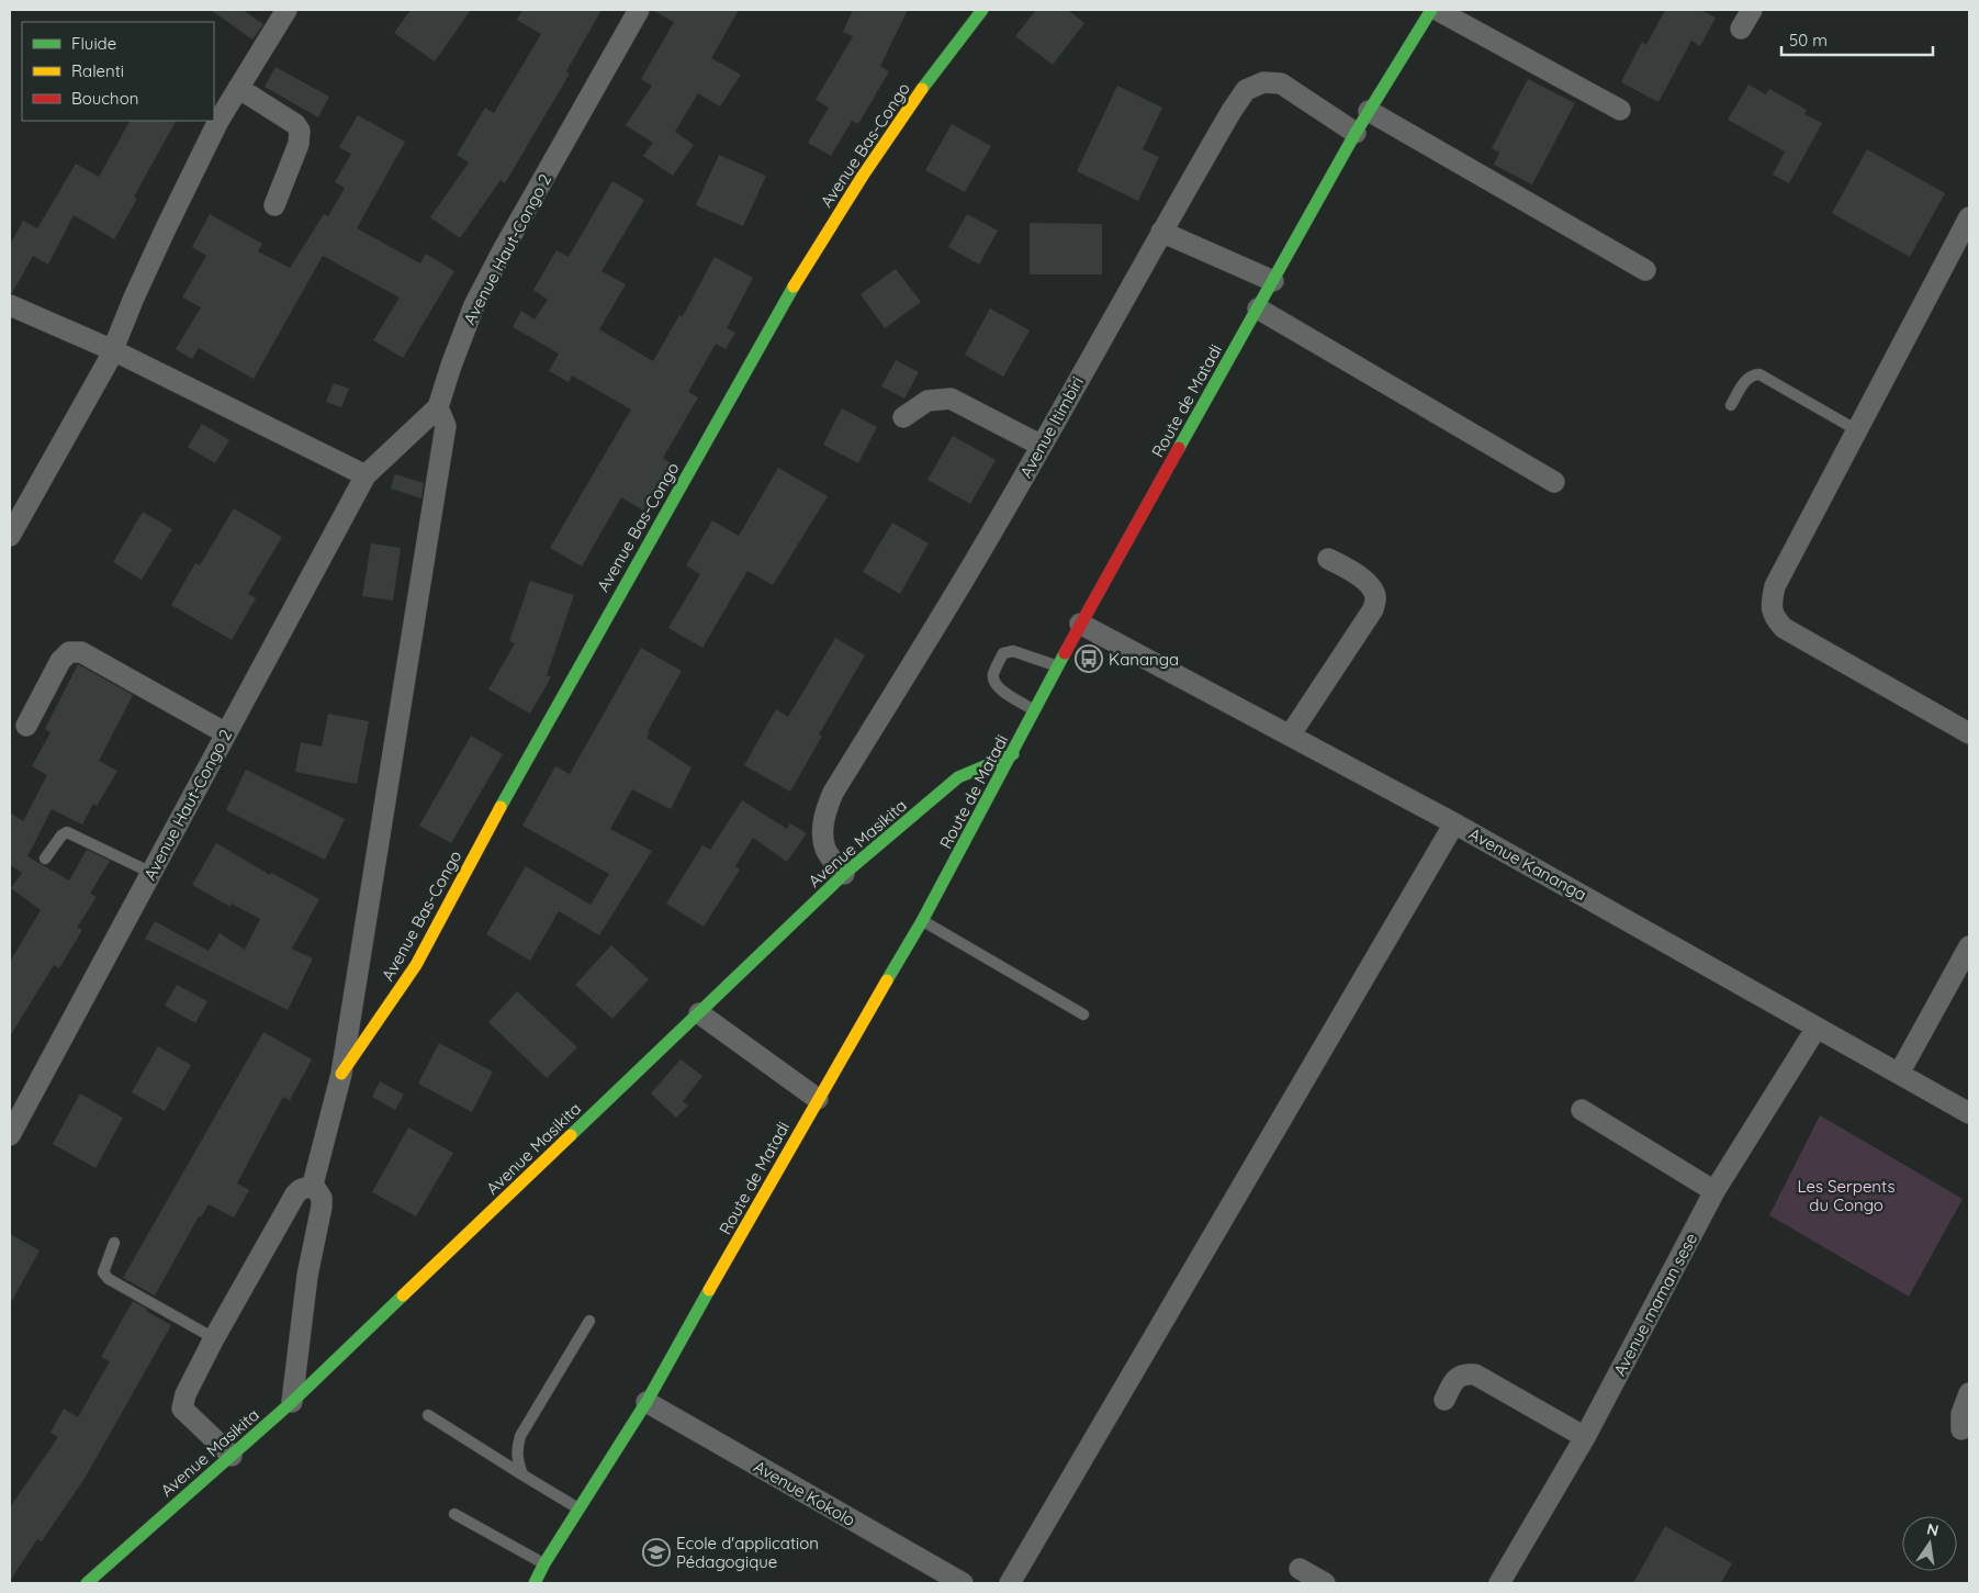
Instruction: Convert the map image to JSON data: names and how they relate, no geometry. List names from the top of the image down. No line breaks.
{"streets":{"street":["Avenue Bas-Congo","Avenue Haut-Congo 2","Route de Matadi","Avenue Itimbiri","Avenue Masikita","Avenue Kananga","Avenue maman sese","Avenue Kokolo"]},"crossings":[["Route de Matadi","Avenue Itimbiri"],["Route de Matadi","Avenue Masikita"],["Route de Matadi","Avenue Kananga"],["Route de Matadi","Avenue Kokolo"],["Avenue Itimbiri","Avenue Masikita"],["Avenue Kananga","Avenue maman sese"]],"parks":["Les Serpents du Congo"],"places":{"bus stop":["Kananga"],"school or university":["Ecole d'application Pédagogique"]},"legend":["Fluide","Ralenti","Bouchon"],"scale_bar":"50 m","north":"top"}
